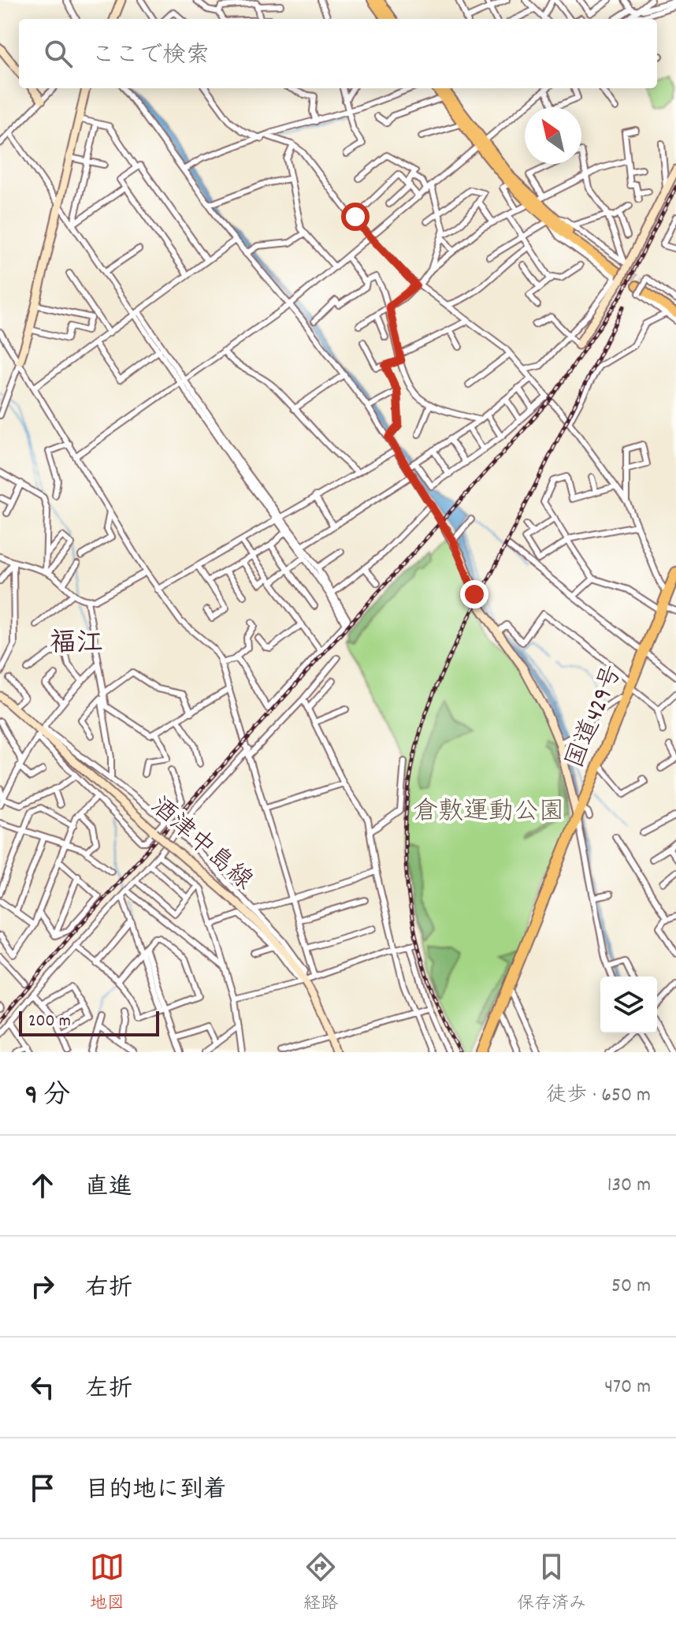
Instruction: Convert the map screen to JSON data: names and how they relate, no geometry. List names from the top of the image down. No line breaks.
{"streets":{"highway":["国道429号"],"street":["酒津中島線"]},"districts":["福江"],"parks":["倉敷運動公園"],"scale_bar":"200 m","north":"top left","page":{"search":"ここで検索","scale":"200 m","heading":["9 分","徒歩 · 650 m"],"list":[["直進","130 m"],["右折","50 m"],["左折","470 m"],"目的地に到着"],"nav":["地図","経路","保存済み"]}}
